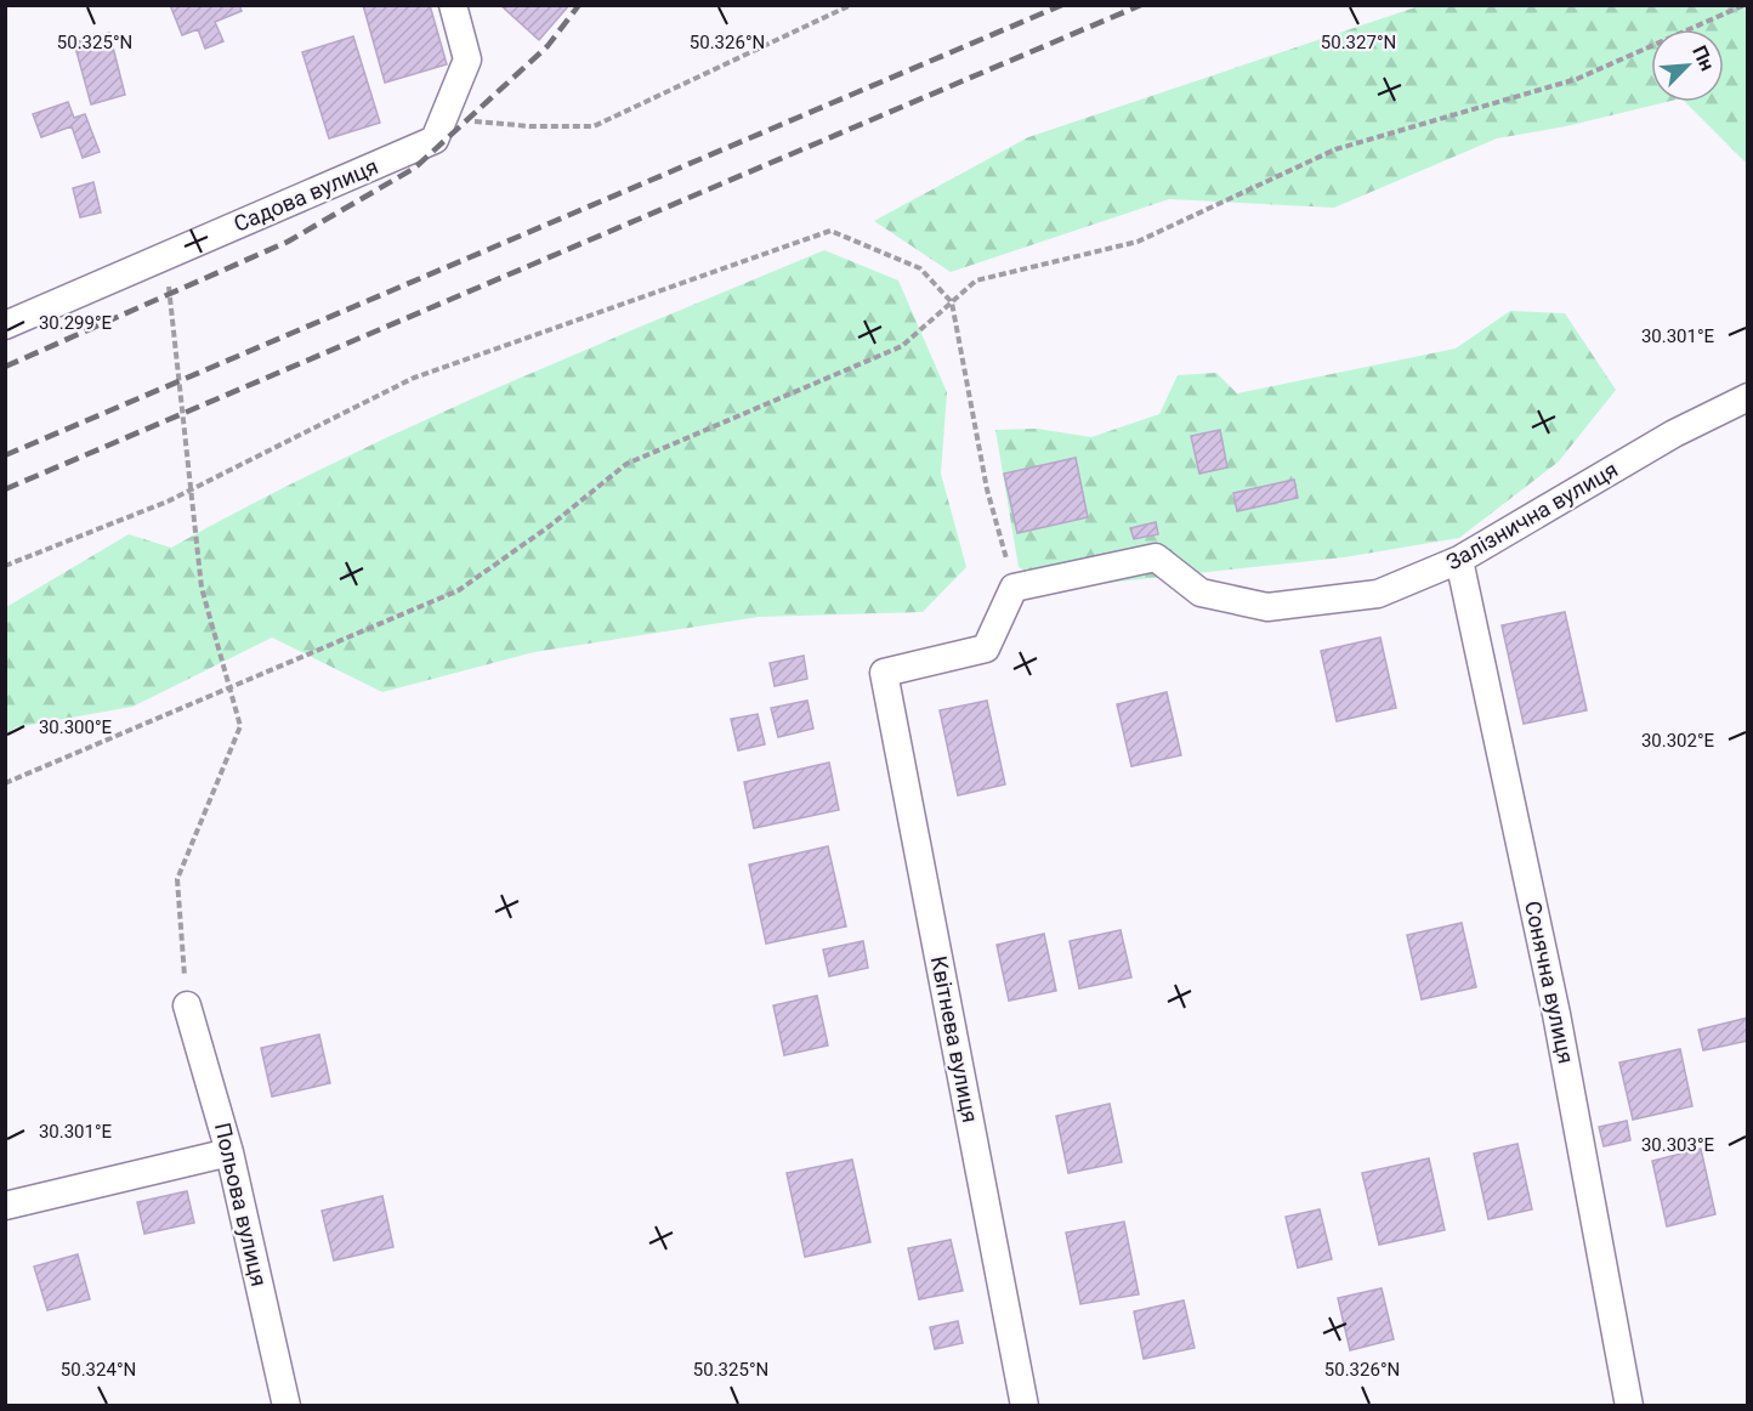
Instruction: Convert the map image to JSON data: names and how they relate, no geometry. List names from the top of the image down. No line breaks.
{"streets":{"street":["Садова вулиця","Залізнична вулиця","Сонячна вулиця","Квітнева вулиця","Польова вулиця"]},"crossings":[["Залізнична вулиця","Сонячна вулиця"],["Залізнична вулиця","Квітнева вулиця"]],"north":"top right","coordinates":["50.325°N","50.326°N","50.327°N","30.299°E","30.301°E","30.300°E","30.302°E","30.303°E","50.324°N"]}
